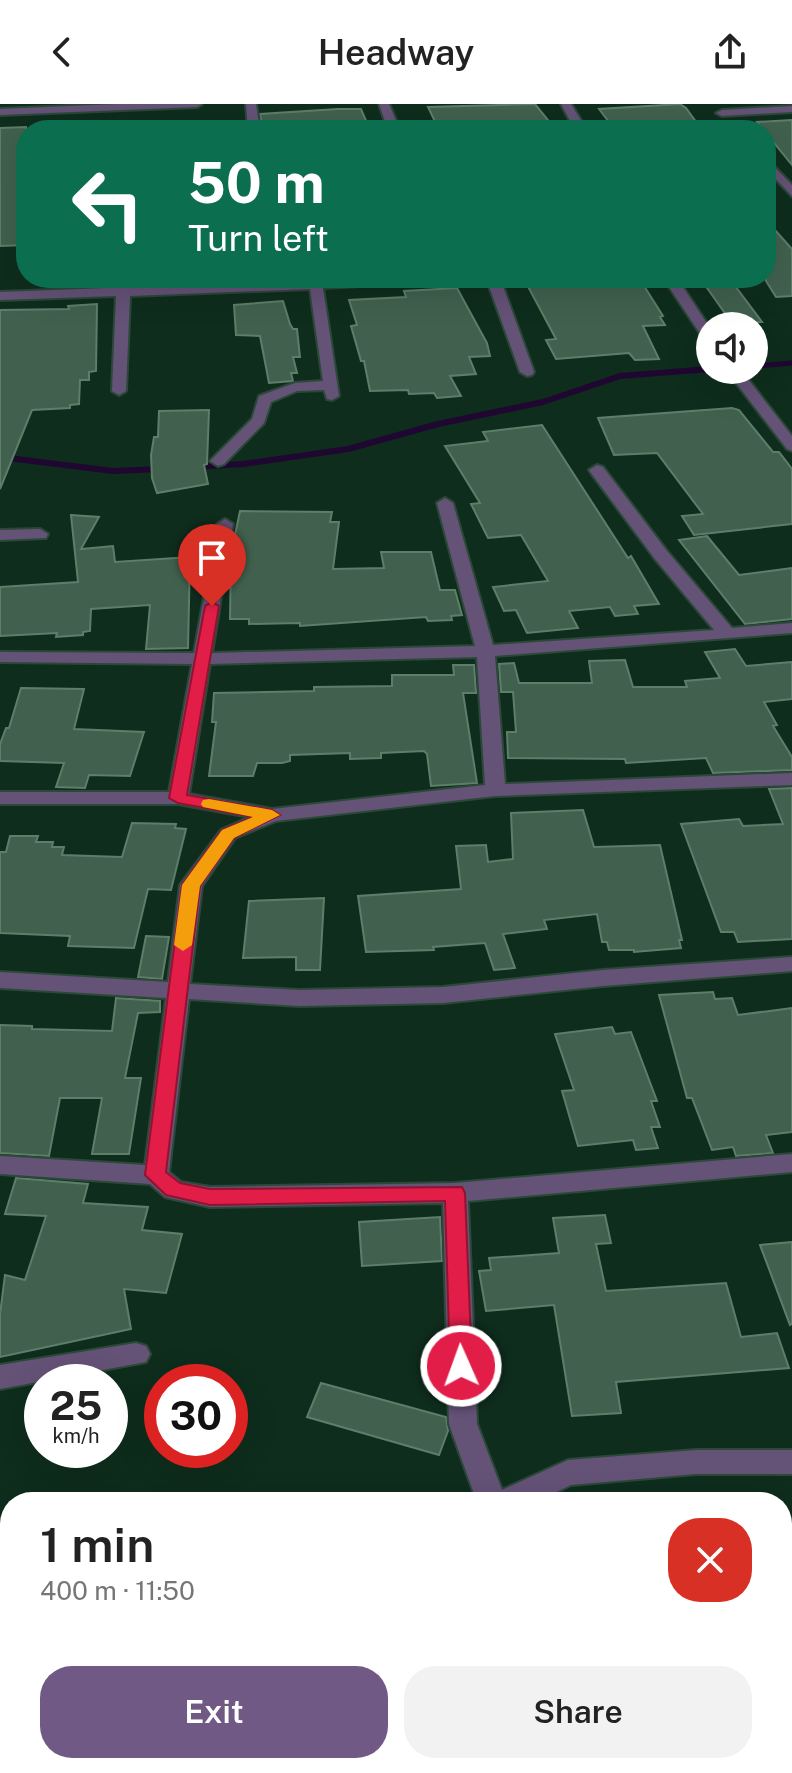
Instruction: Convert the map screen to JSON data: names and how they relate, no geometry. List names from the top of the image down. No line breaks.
{"page":{"header":"Headway","turn":["50 m","Turn left"],"speed":"25 km/h","limit":"30","heading":["1 min","400 m · 11:50"],"buttons":["Exit","Share"]}}
